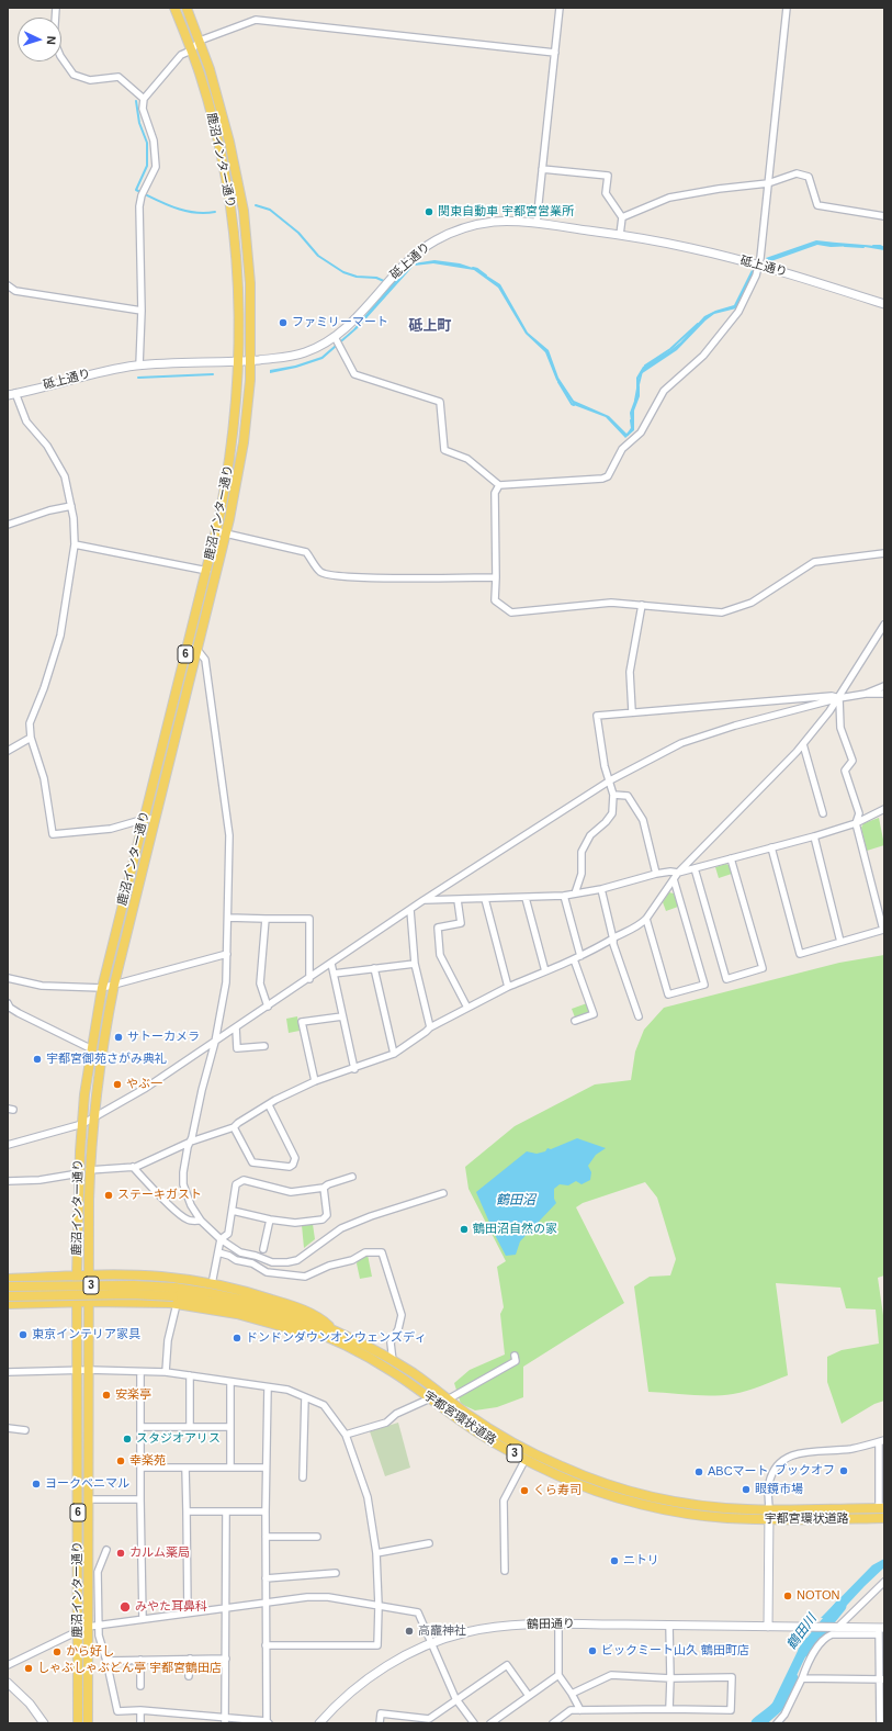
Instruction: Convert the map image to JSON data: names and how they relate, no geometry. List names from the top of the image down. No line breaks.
{"streets":{"main road":["鹿沼インター通り","6","3","宇都宮環状道路"],"street":["砥上通り","鶴田通り"]},"crossings":[["鹿沼インター通り","砥上通り"],["鹿沼インター通り","3"],["3","宇都宮環状道路"]],"districts":["砥上町"],"water":["鶴田沼","鶴田川"],"places":["関東自動車 宇都宮営業所","ファミリーマート","サトーカメラ","宇都宮御苑さがみ典礼","やぶ一","ステーキガスト","鶴田沼自然の家","東京インテリア家具","ドンドンダウンオンウェンズディ","安楽亭","スタジオアリス","幸楽苑","ブックオフ","ABCマート","ヨークベニマル","眼鏡市場","くら寿司","カルム薬局","ニトリ","NOTON","みやた耳鼻科","高靇神社","ビックミート山久 鶴田町店","から好し","しゃぶしゃぶどん亭 宇都宮鶴田店"],"north":"right"}
